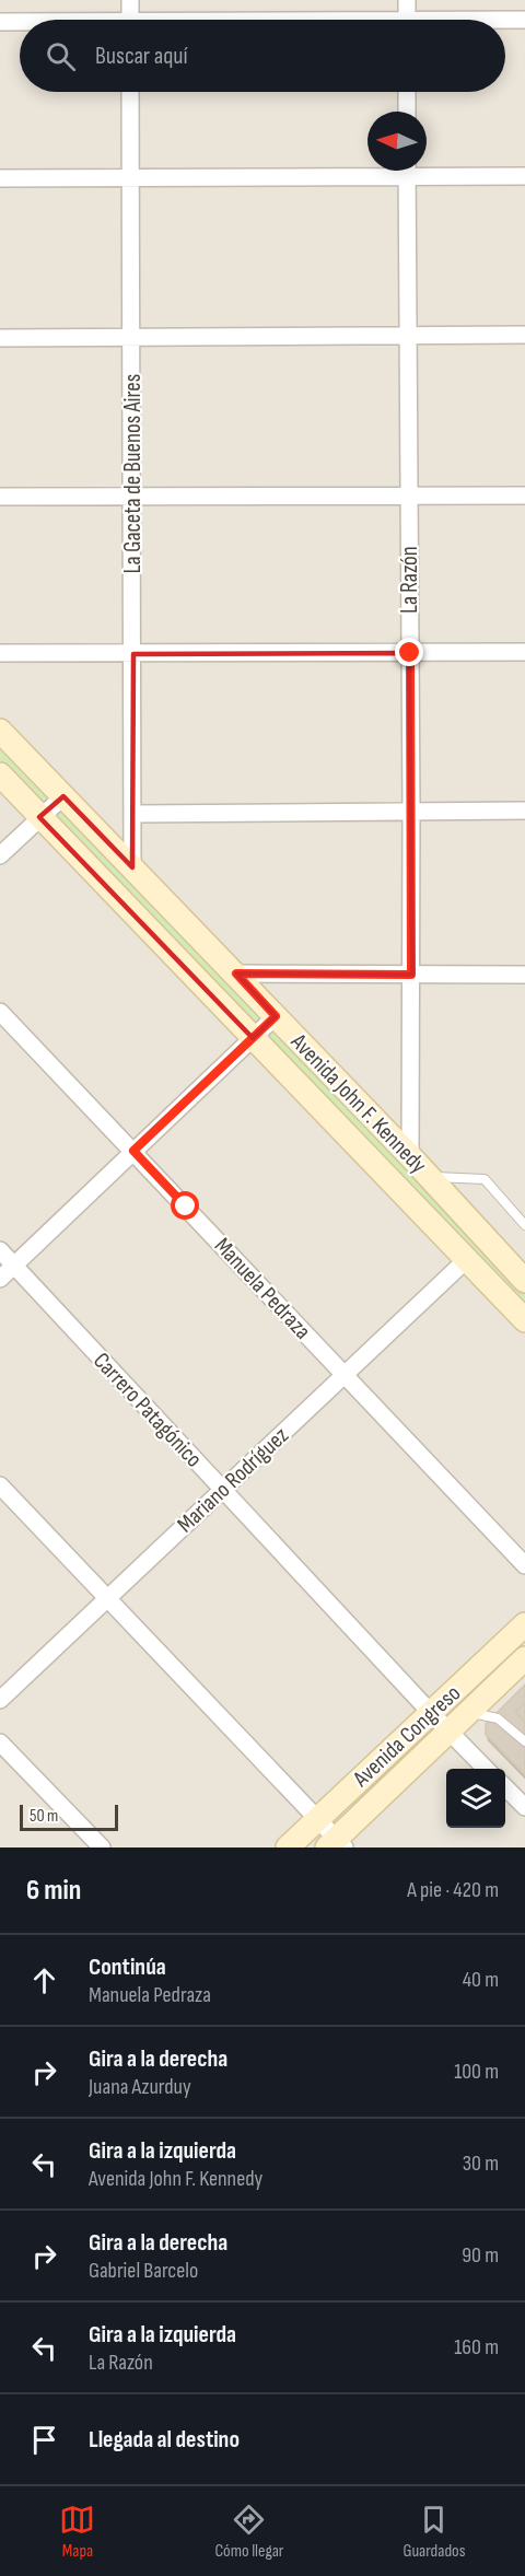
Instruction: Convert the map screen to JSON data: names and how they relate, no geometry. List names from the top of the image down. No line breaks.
{"streets":{"main road":["Avenida John F. Kennedy","Avenida Congreso"],"street":["La Gaceta de Buenos Aires","La Razón","Manuela Pedraza","Carrero Patagónico","Mariano Rodríguez"]},"crossings":[["La Gaceta de Buenos Aires","Avenida John F. Kennedy"],["La Razón","Avenida John F. Kennedy"],["Avenida John F. Kennedy","Mariano Rodríguez"],["Manuela Pedraza","Mariano Rodríguez"],["Carrero Patagónico","Mariano Rodríguez"],["Carrero Patagónico","Avenida Congreso"]],"scale_bar":"50 m","north":"left","page":{"search":"Buscar aquí","scale":"50 m","heading":["6 min","A pie · 420 m"],"list":[["Continúa","Manuela Pedraza","40 m"],["Gira a la derecha","Juana Azurduy","100 m"],["Gira a la izquierda","Avenida John F. Kennedy","30 m"],["Gira a la derecha","Gabriel Barcelo","90 m"],["Gira a la izquierda","La Razón","160 m"],"Llegada al destino"],"nav":["Mapa","Cómo llegar","Guardados"]}}
